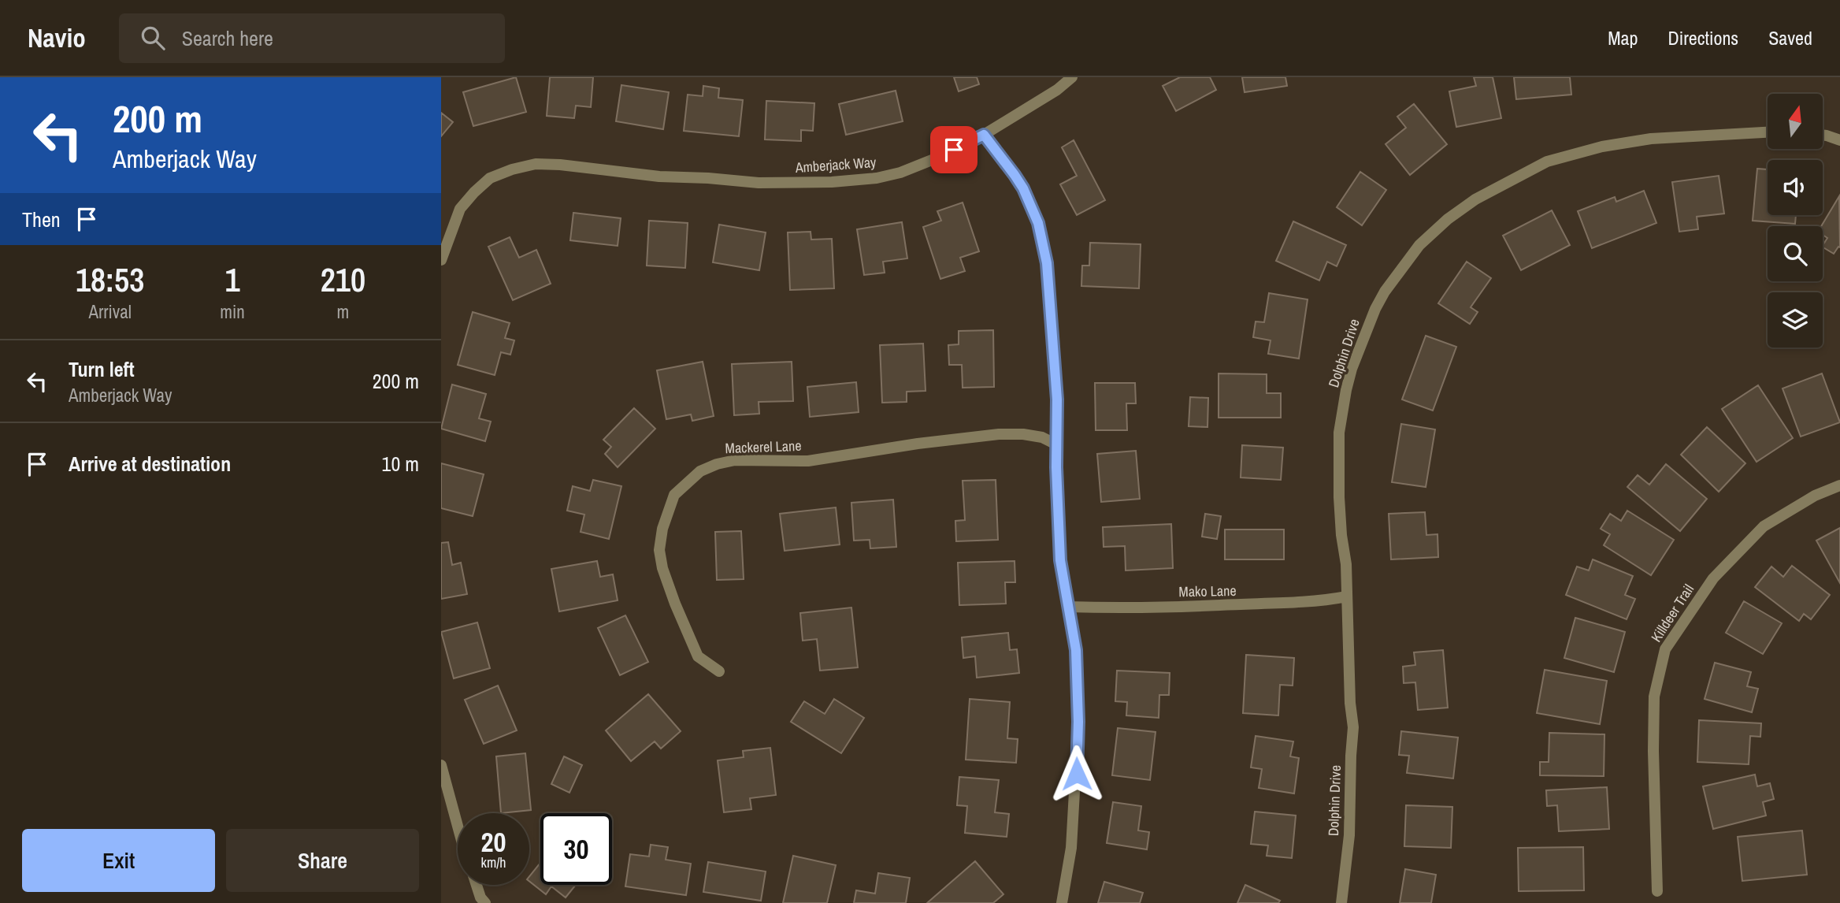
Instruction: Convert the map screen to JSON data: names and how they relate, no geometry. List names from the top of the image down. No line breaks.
{"streets":{"street":["Amberjack Way","Dolphin Drive","Mackerel Lane","Mako Lane","Killdeer Trail"]},"crossings":[["Dolphin Drive","Mako Lane"]],"north":"top","page":{"header":"Navio","search":"Search here","nav":["Map","Directions","Saved"],"turn":["200 m","Amberjack Way"],"then":"Then","eta":["18:53","Arrival","1","min","210","m"],"list":[{"name":"Turn left","note":"Amberjack Way","value":"200 m"},{"name":"Arrive at destination","value":"10 m"}],"speed":"20 km/h","limit":"30","buttons":["Exit","Share"]}}
